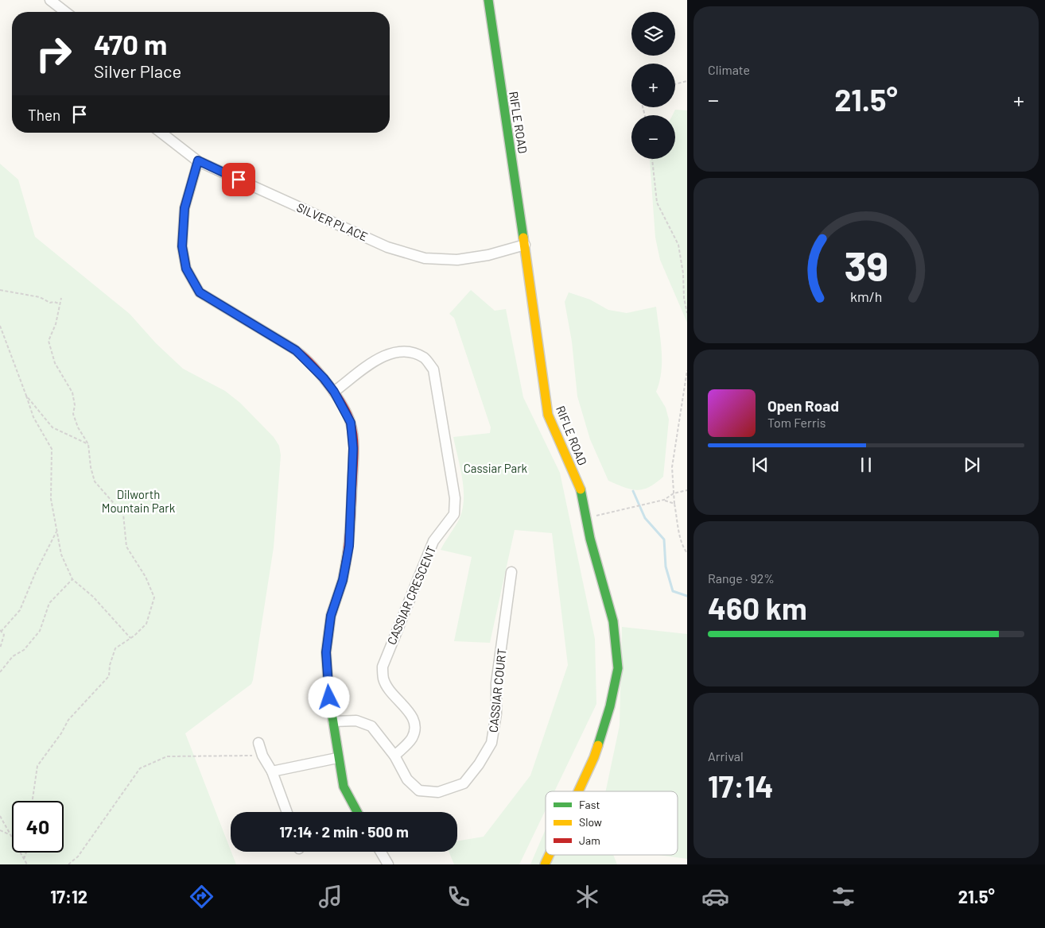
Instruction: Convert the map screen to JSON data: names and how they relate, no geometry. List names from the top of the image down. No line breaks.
{"streets":{"street":["RIFLE ROAD","SILVER PLACE","CASSIAR CRESCENT","CASSIAR COURT"]},"crossings":[["RIFLE ROAD","SILVER PLACE"],["CASSIAR CRESCENT","CASSIAR COURT"]],"parks":["Cassiar Park","Dilworth Mountain Park"],"legend":["Fast","Slow","Jam"],"page":{"tile":["Climate",["Range · 92%","460 km"],["Arrival","17:14"]],"map_buttons":["+","−"],"turn":["470 m","Silver Place"],"heat":["−","21.5°","+"],"then":"Then","song":["Open Road","Tom Ferris"],"limit":"40","trip":"17:14 · 2 min · 500 m","tabs":["17:12","21.5°"],"gauge":["39","km/h"]}}
